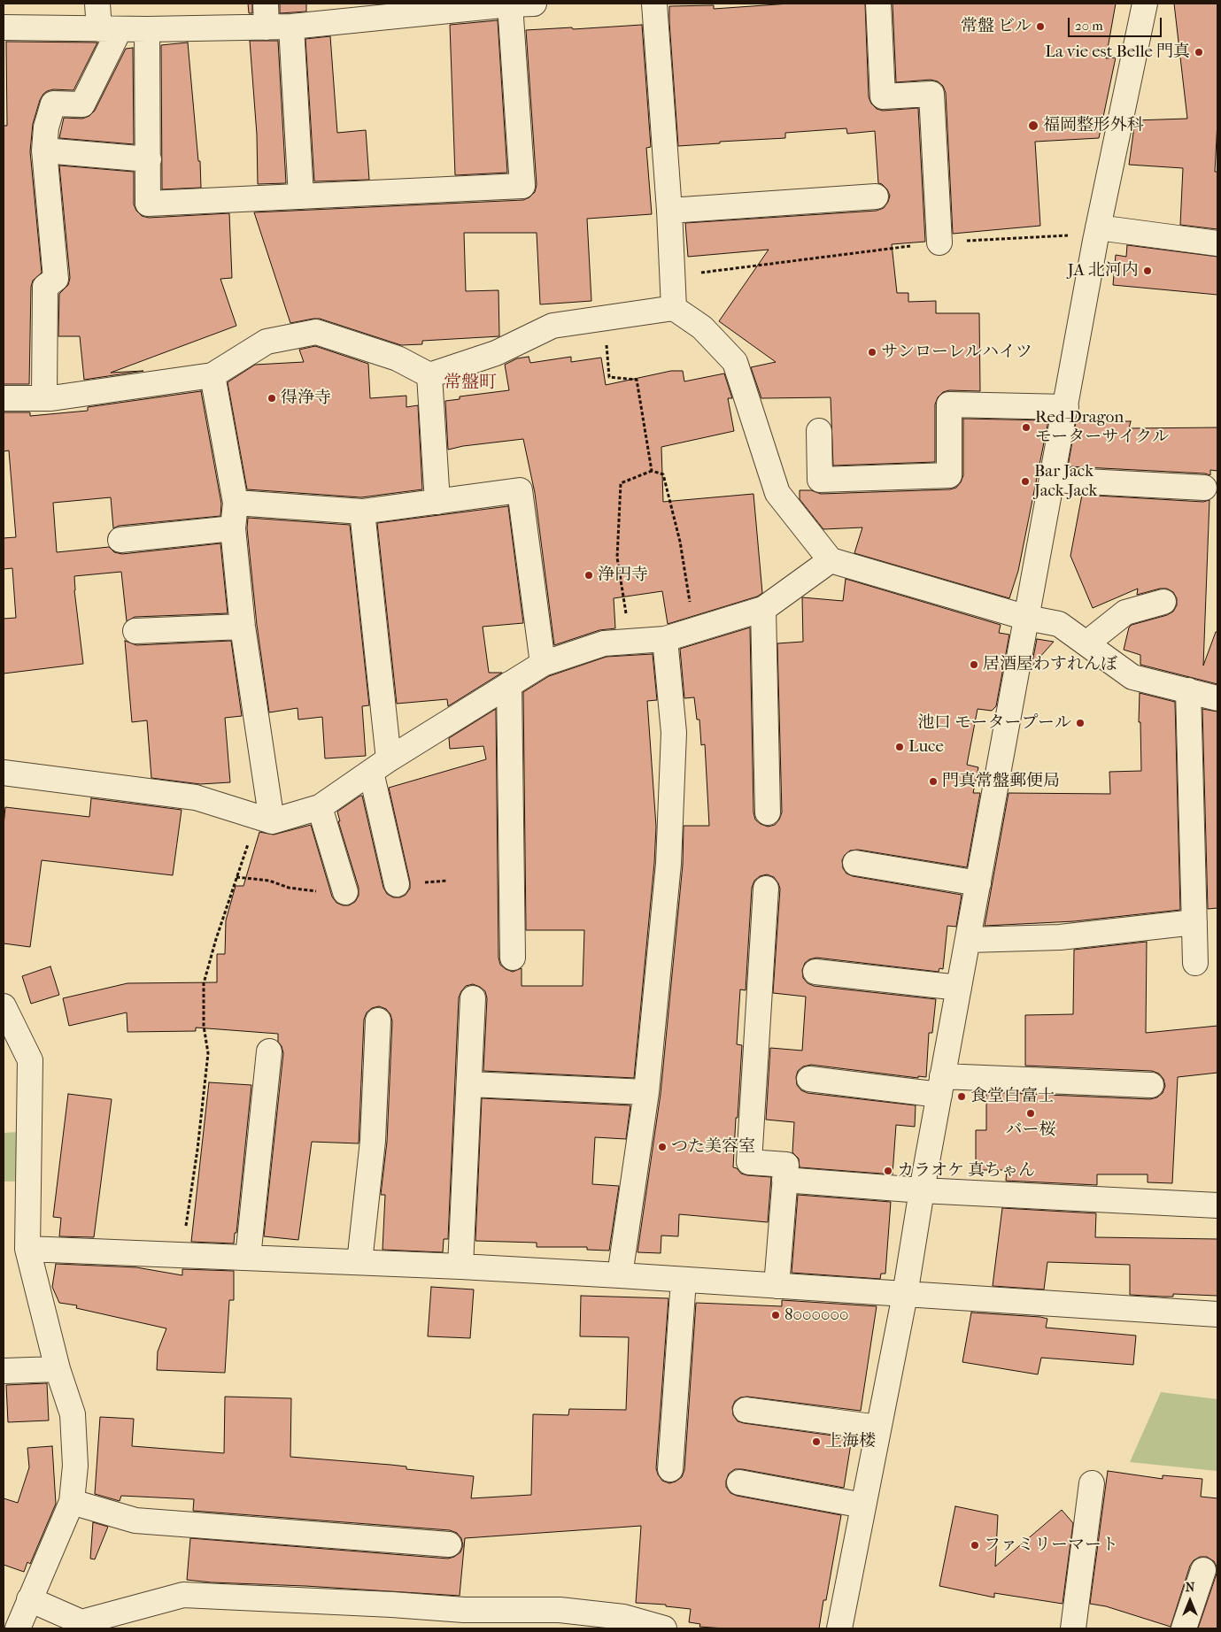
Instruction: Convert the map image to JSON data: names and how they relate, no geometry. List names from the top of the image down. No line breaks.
{"districts":["常盤町"],"places":["常盤 ビル","La vie est Belle 門真","福岡整形外科","JA 北河内","サンローレルハイツ","得浄寺","Red-Dragon モーターサイクル","Bar Jack Jack Jack","浄円寺","居酒屋わすれんぼ","池口 モータープール","Luce","門真常盤郵便局","食堂白富士","バー桜","つた美容室","カラオケ 真ちゃん","8000000","上海楼","ファミリーマート"],"scale_bar":"20 m","north":"top"}
